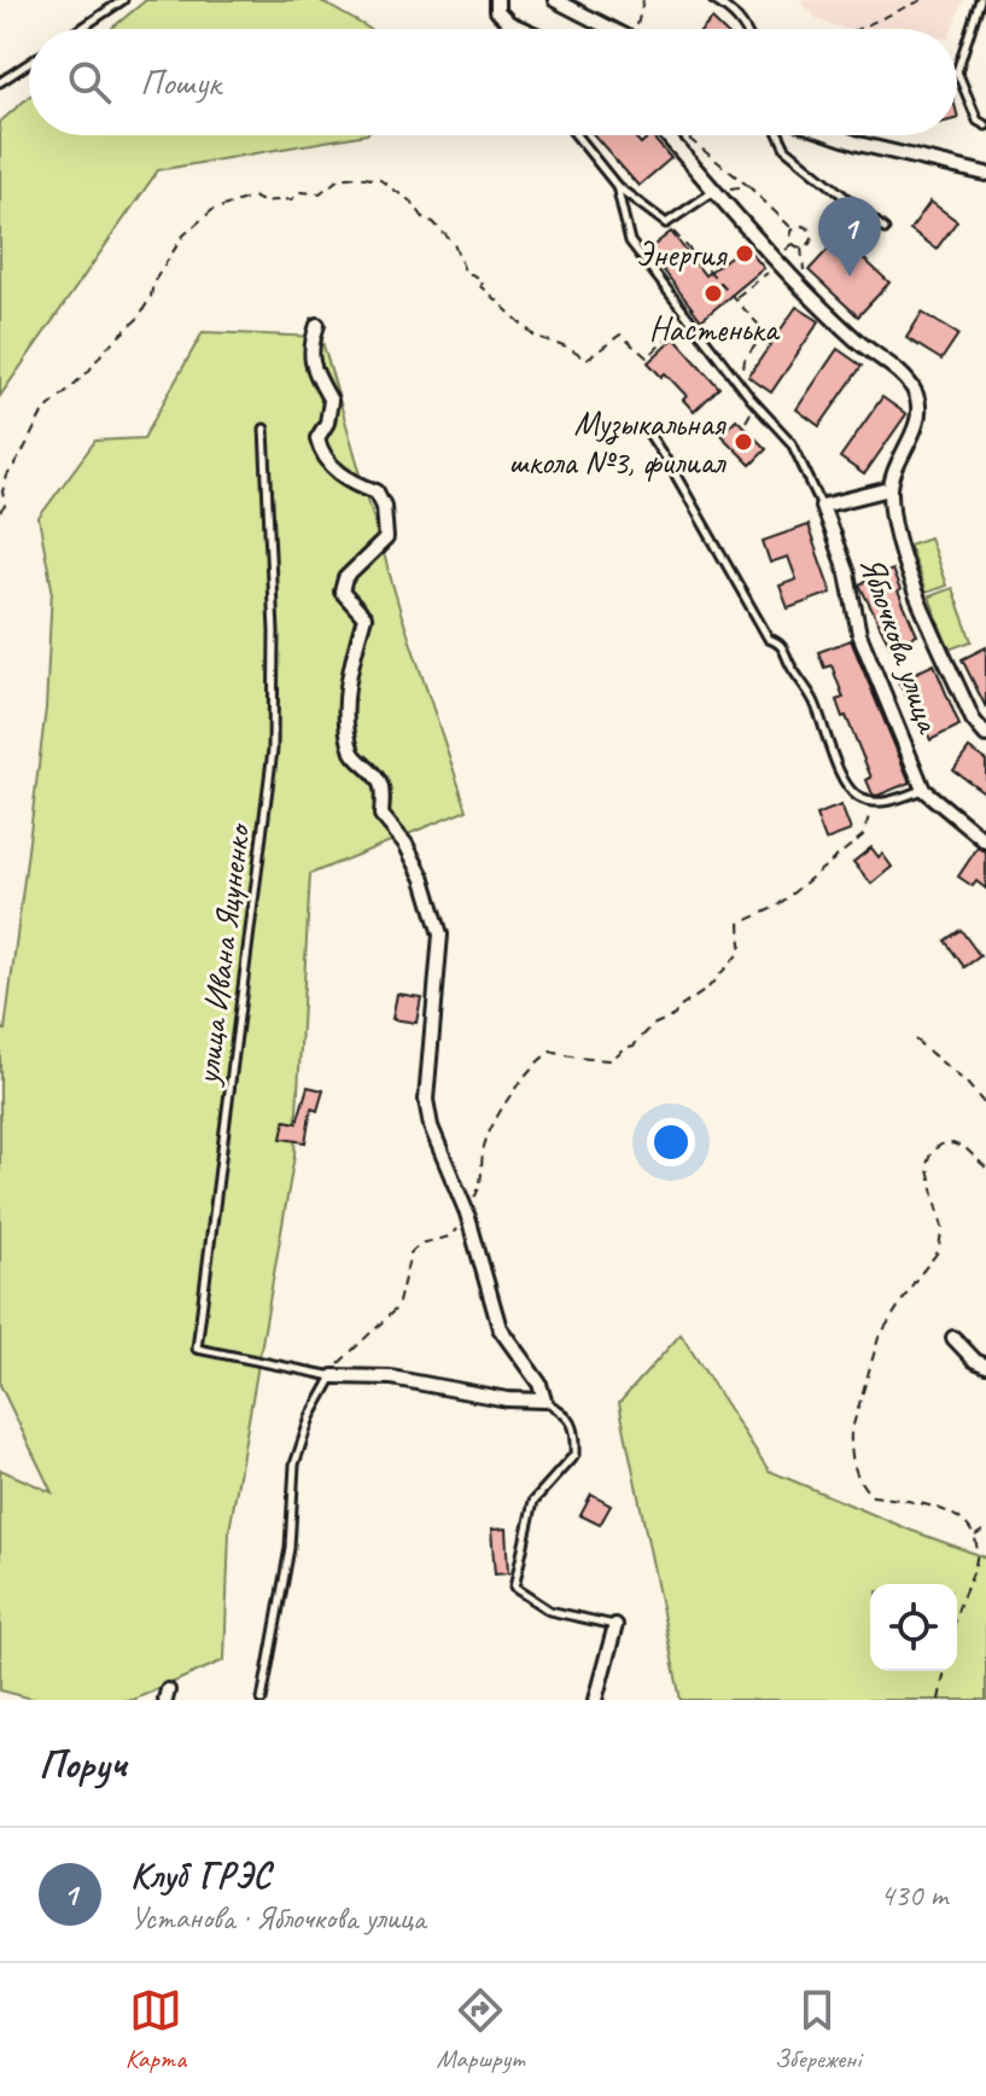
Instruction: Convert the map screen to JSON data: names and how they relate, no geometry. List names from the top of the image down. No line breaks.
{"streets":{"street":["Яблочкова улица"],"lane":["улица Ивана Яцуненко"]},"places":["Энергия","Настенька","Музыкальная школа №3, филиал"],"page":{"search":"Пошук","pins":"1","heading":"Поруч","list":[{"mark":"1","name":"Клуб ГРЭС","note":"Установа · Яблочкова улица","value":"430 m"}],"nav":["Карта","Маршрут","Збережені"]}}
